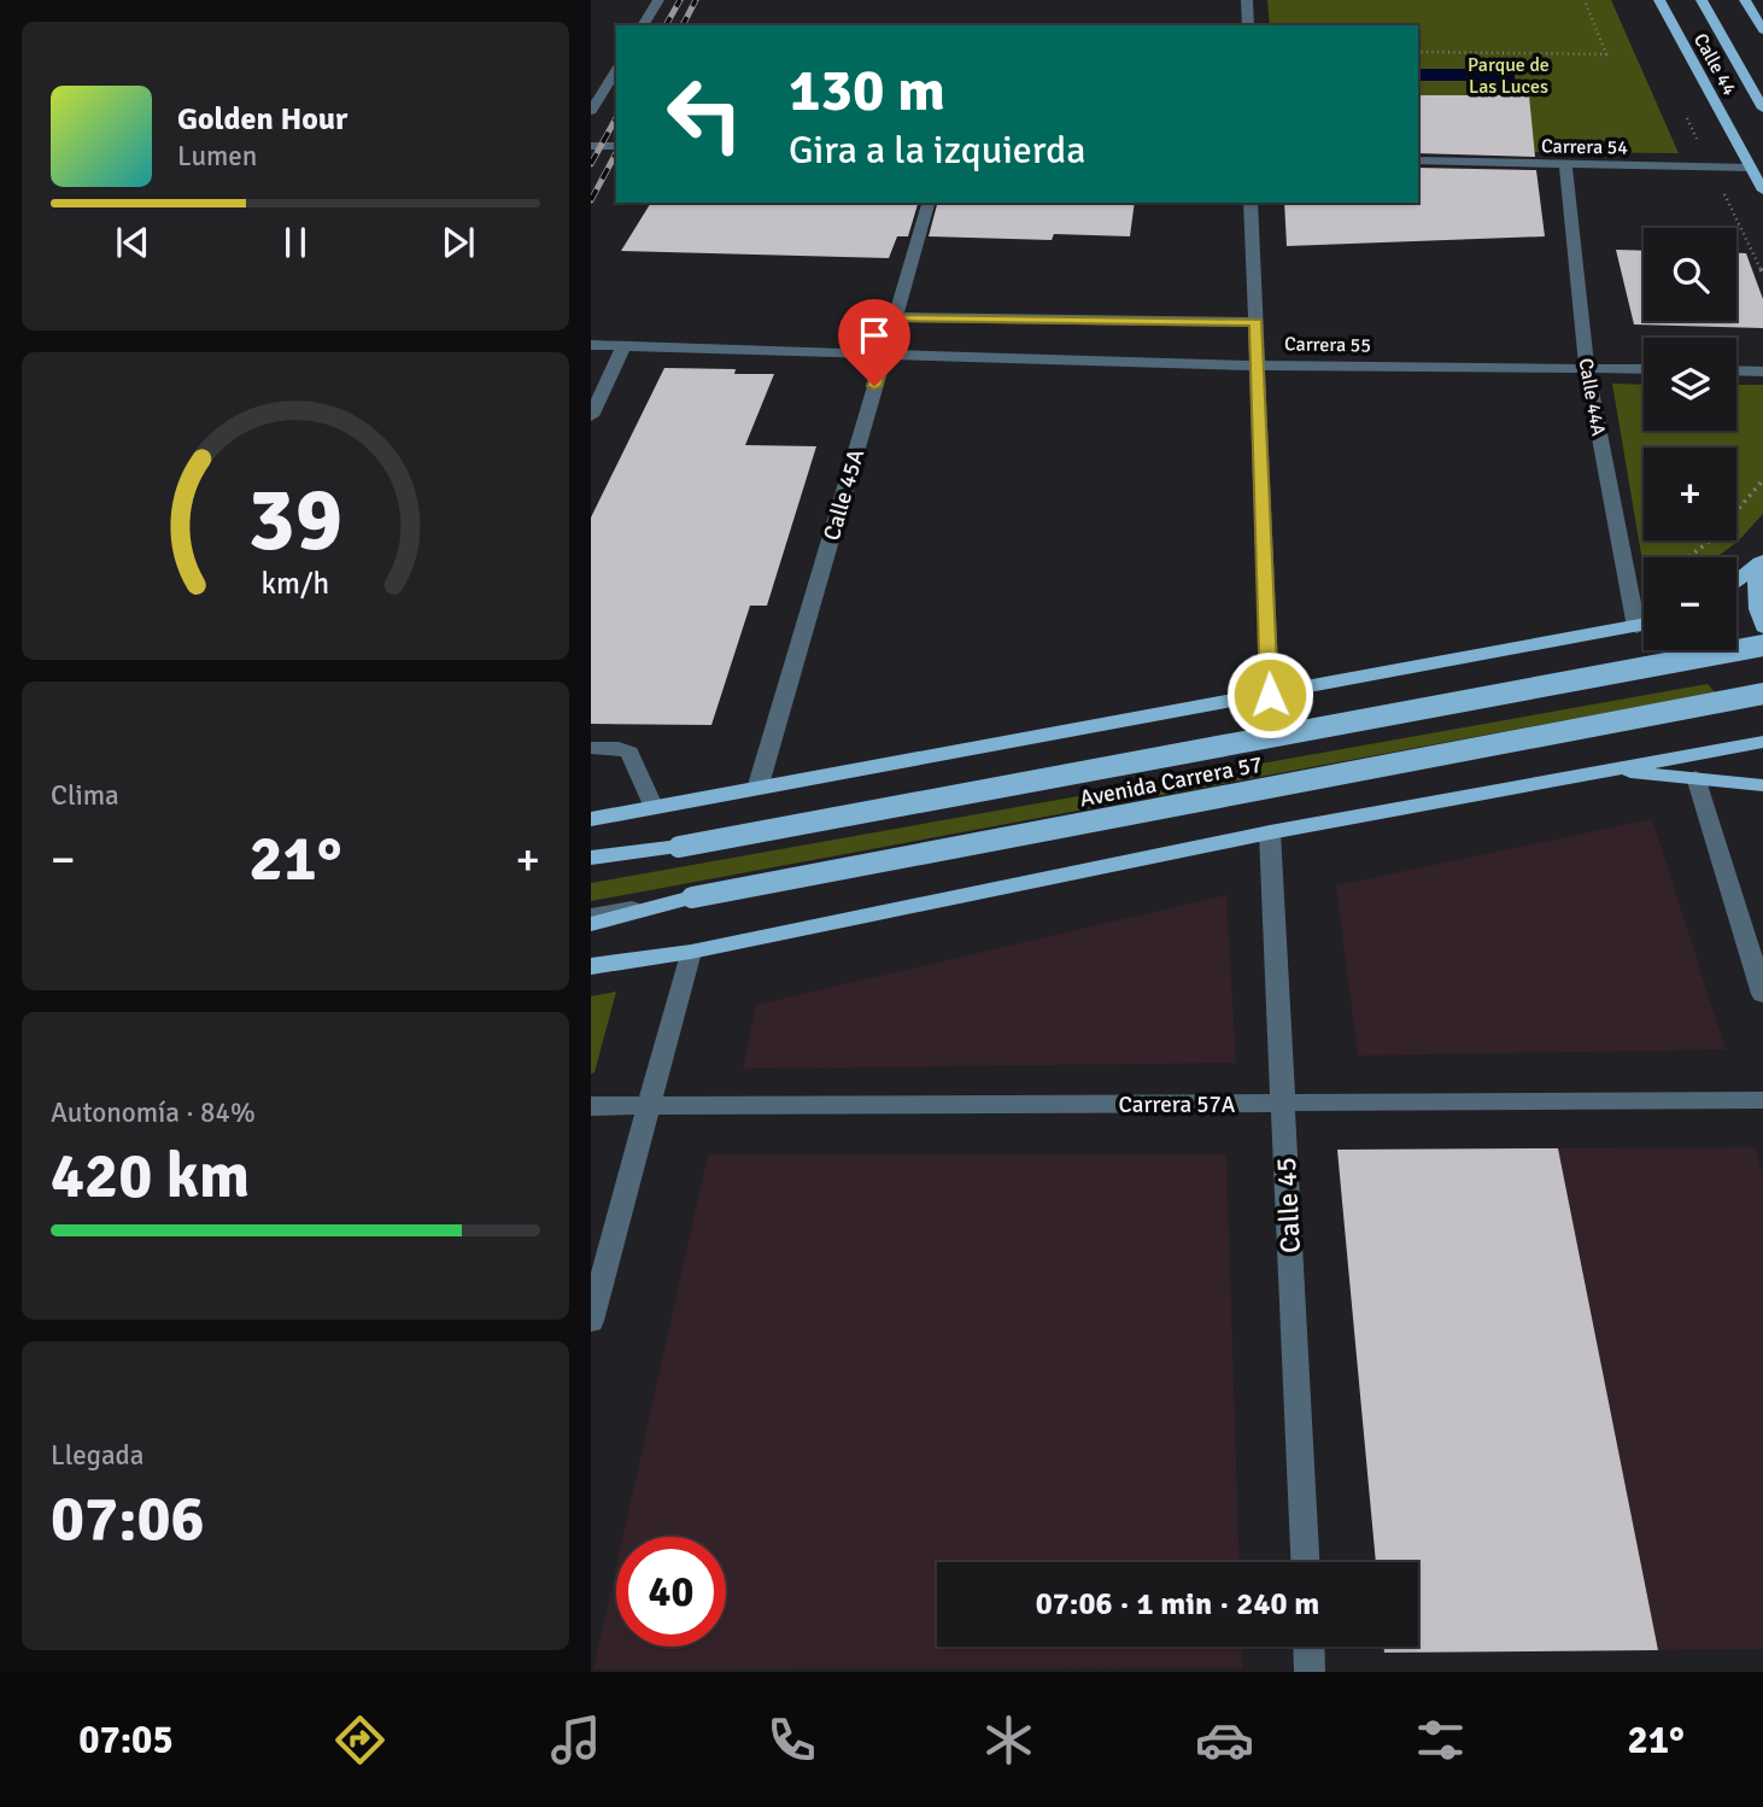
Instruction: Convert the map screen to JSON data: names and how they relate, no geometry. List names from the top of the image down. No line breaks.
{"streets":{"main road":["Calle 44","Avenida Carrera 57"],"street":["Carrera 54","Carrera 55","Calle 44A","Calle 45A","Carrera 57A","Calle 45"]},"crossings":[["Calle 44","Carrera 54"],["Carrera 54","Calle 44A"],["Carrera 55","Calle 44A"],["Carrera 55","Calle 45A"],["Carrera 57A","Calle 45"]],"parks":["Parque de Las Luces"],"page":{"turn":["130 m","Gira a la izquierda"],"song":["Golden Hour","Lumen"],"map_buttons":["+","−"],"tile":["Clima",["Autonomía · 84%","420 km"],["Llegada","07:06"]],"heat":["−","21°","+"],"limit":"40","trip":"07:06 · 1 min · 240 m","tabs":["07:05","21°"],"gauge":["39","km/h"]}}
